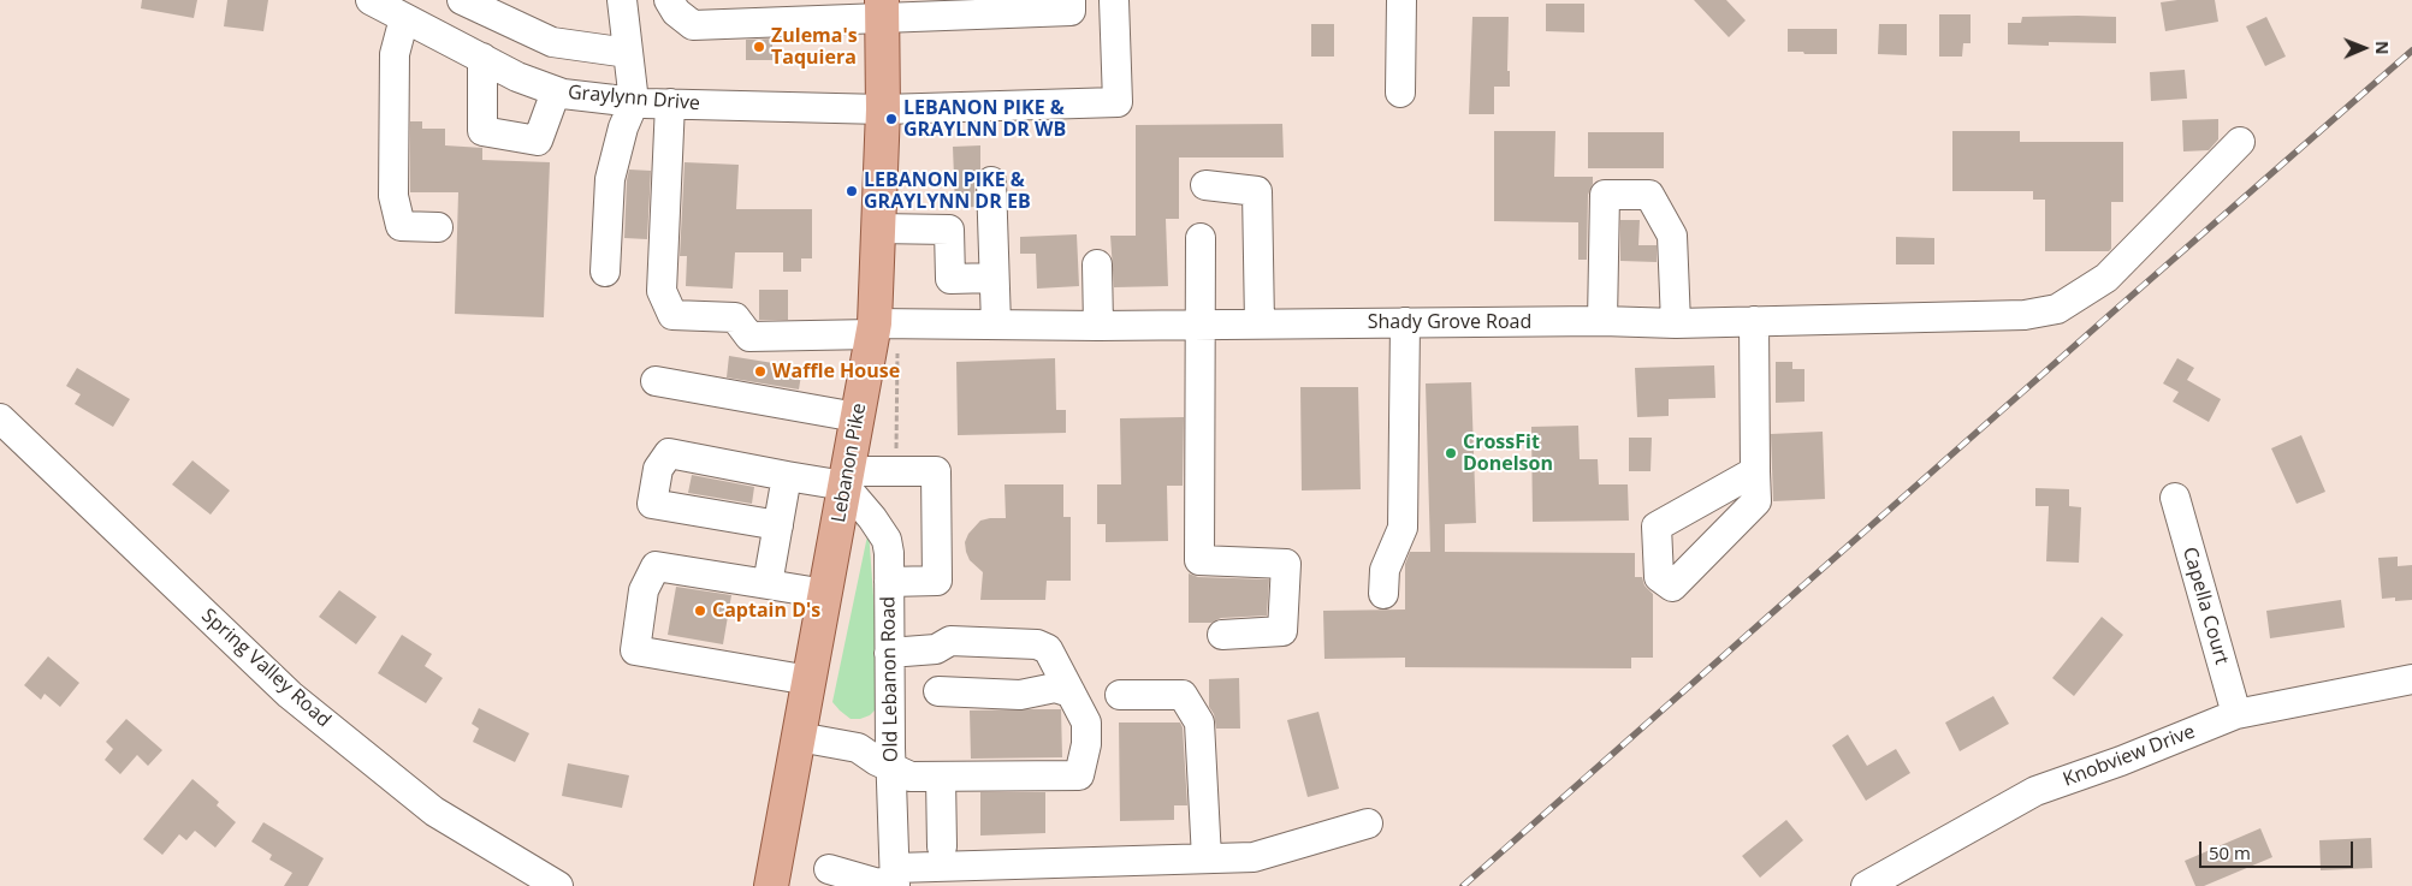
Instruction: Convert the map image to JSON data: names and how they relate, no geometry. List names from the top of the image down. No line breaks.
{"streets":{"main road":["Lebanon Pike"],"street":["Graylynn Drive","Shady Grove Road","Capella Court","Spring Valley Road","Old Lebanon Road","Knobview Drive"]},"crossings":[["Graylynn Drive","Shady Grove Road"],["Graylynn Drive","Lebanon Pike"],["Shady Grove Road","Lebanon Pike"],["Lebanon Pike","Old Lebanon Road"],["Capella Court","Knobview Drive"]],"places":["Zulema's Taquiera","LEBANON PIKE & GRAYLNN DR WB","LEBANON PIKE & GRAYLYNN DR EB","Waffle House","CrossFit Donelson","Captain D's"],"scale_bar":"50 m","north":"right"}
